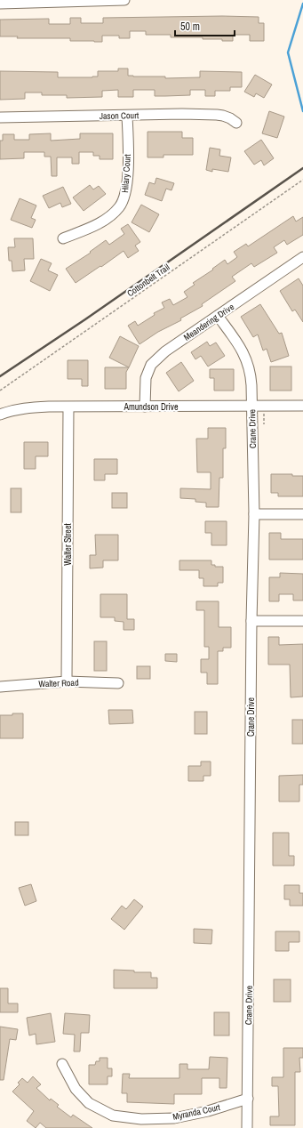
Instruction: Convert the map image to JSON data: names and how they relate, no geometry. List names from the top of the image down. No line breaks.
{"streets":{"street":["Jason Court","Hilary Court","Meandering Drive","Amundson Drive","Crane Drive","Walter Street","Walter Road","Myranda Court"],"path":["Cottonbelt Trail"]},"crossings":[["Jason Court","Hilary Court"],["Meandering Drive","Amundson Drive"],["Meandering Drive","Crane Drive"],["Amundson Drive","Crane Drive"],["Amundson Drive","Walter Street"],["Crane Drive","Myranda Court"],["Walter Street","Walter Road"]],"scale_bar":"50 m"}
